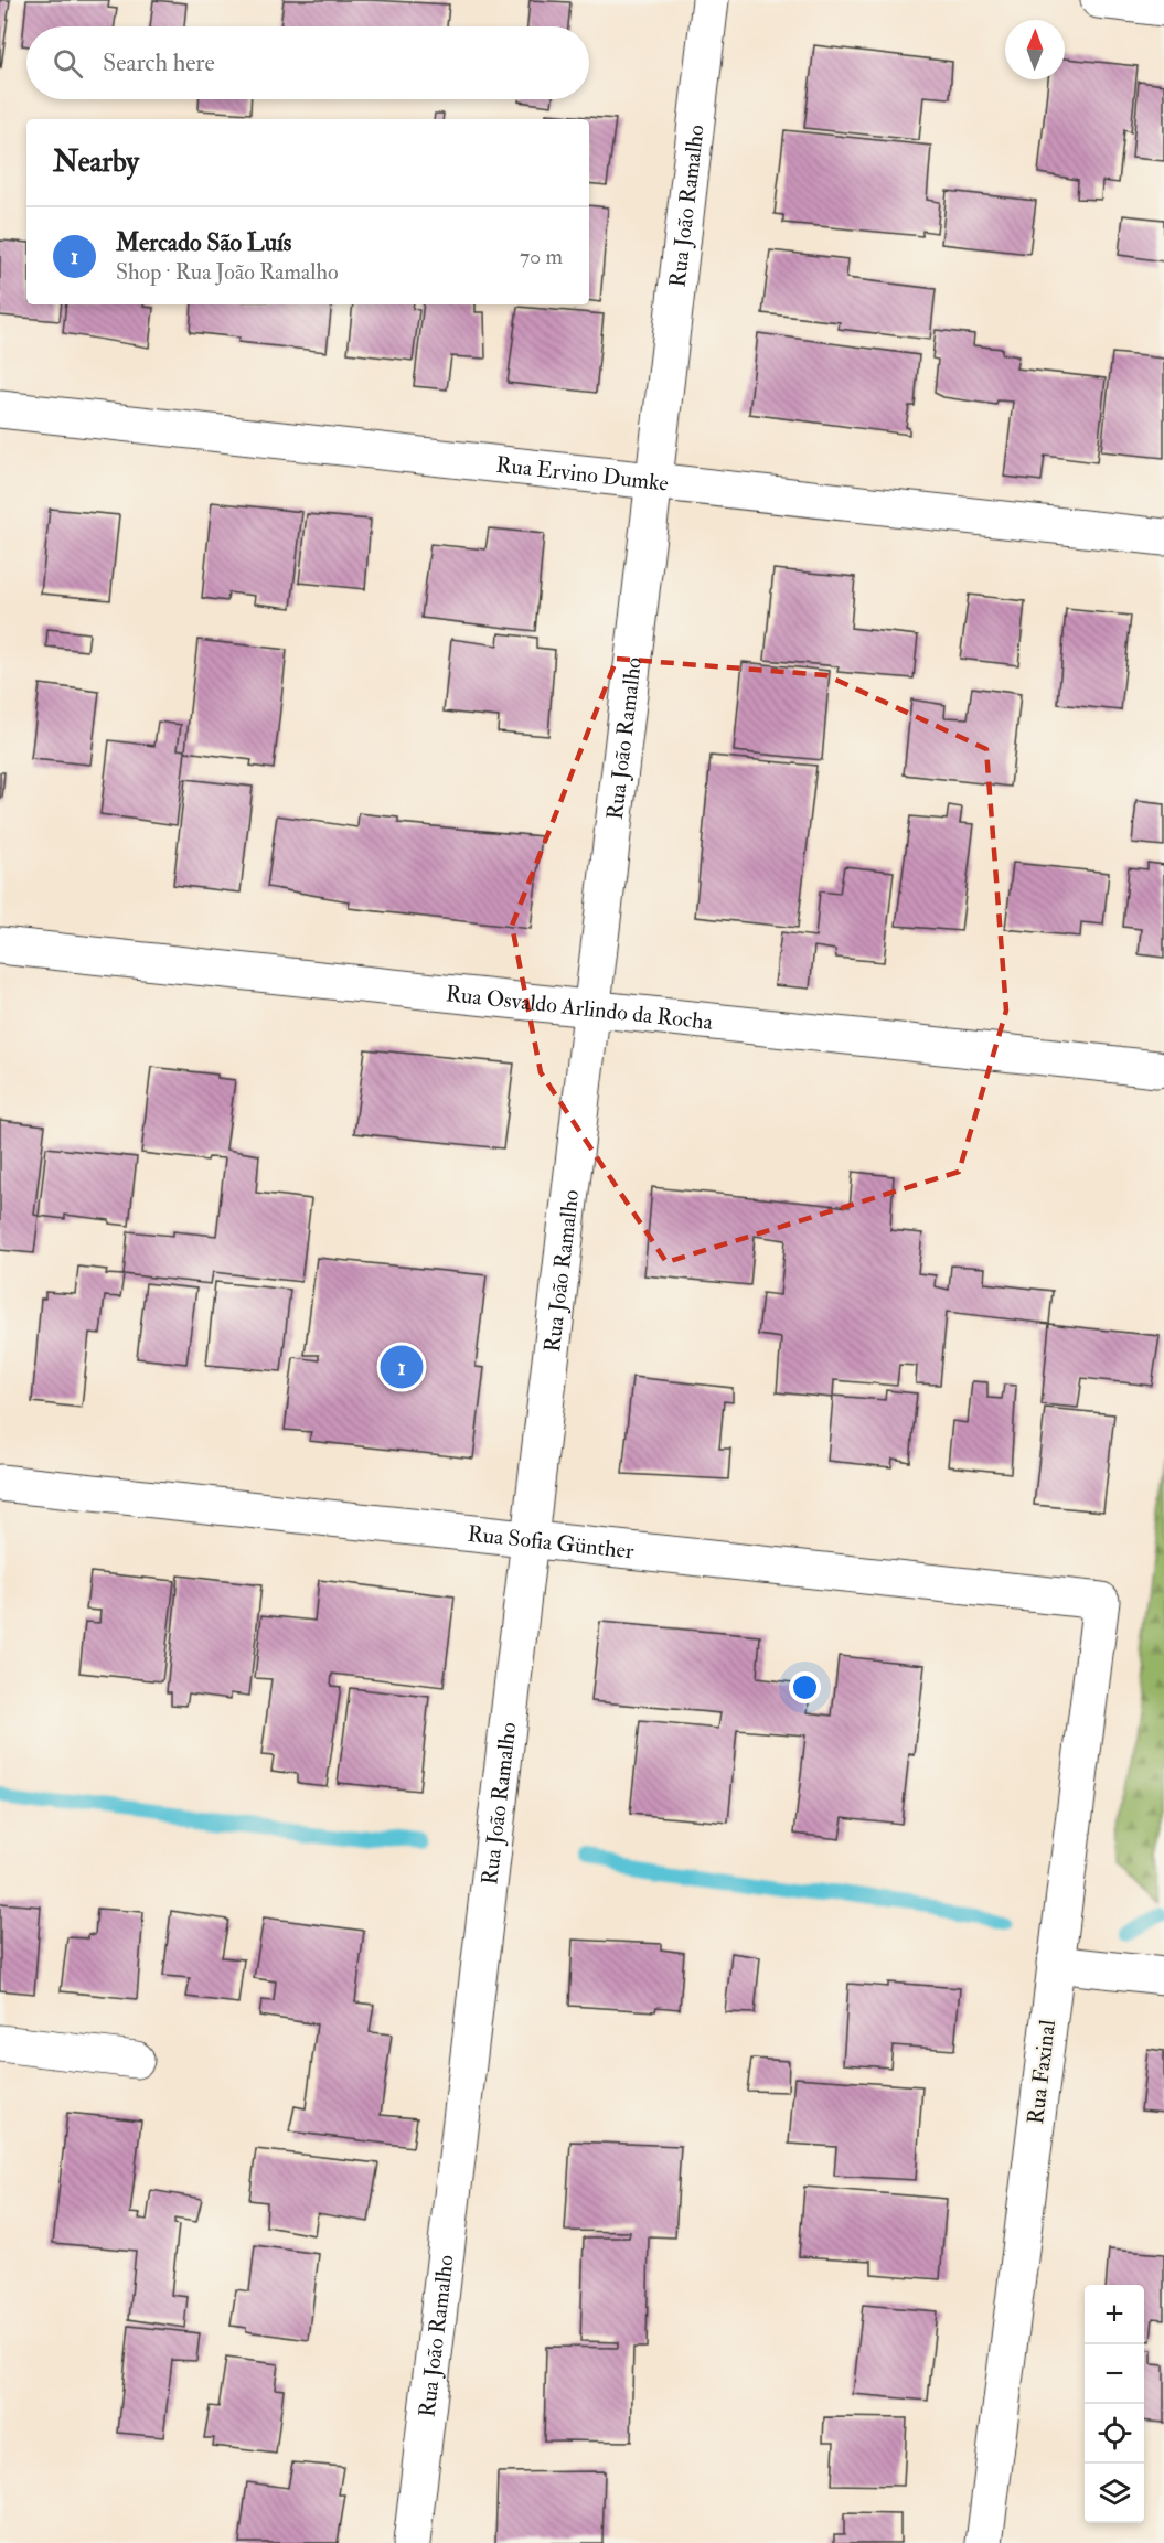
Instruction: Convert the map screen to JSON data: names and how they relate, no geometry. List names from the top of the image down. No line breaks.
{"streets":{"street":["Rua João Ramalho","Rua Ervino Dumke","Rua Osvaldo Arlindo da Rocha","Rua Sofia Günther","Rua Faxinal"]},"crossings":[["Rua João Ramalho","Rua Ervino Dumke"],["Rua João Ramalho","Rua Osvaldo Arlindo da Rocha"],["Rua João Ramalho","Rua Sofia Günther"],["Rua Sofia Günther","Rua Faxinal"]],"north":"top","page":{"search":"Search here","heading":"Nearby","list":[{"mark":"1","name":"Mercado São Luís","note":"Shop · Rua João Ramalho","value":"70 m"}],"pins":"1","map_buttons":["+","−"]}}
